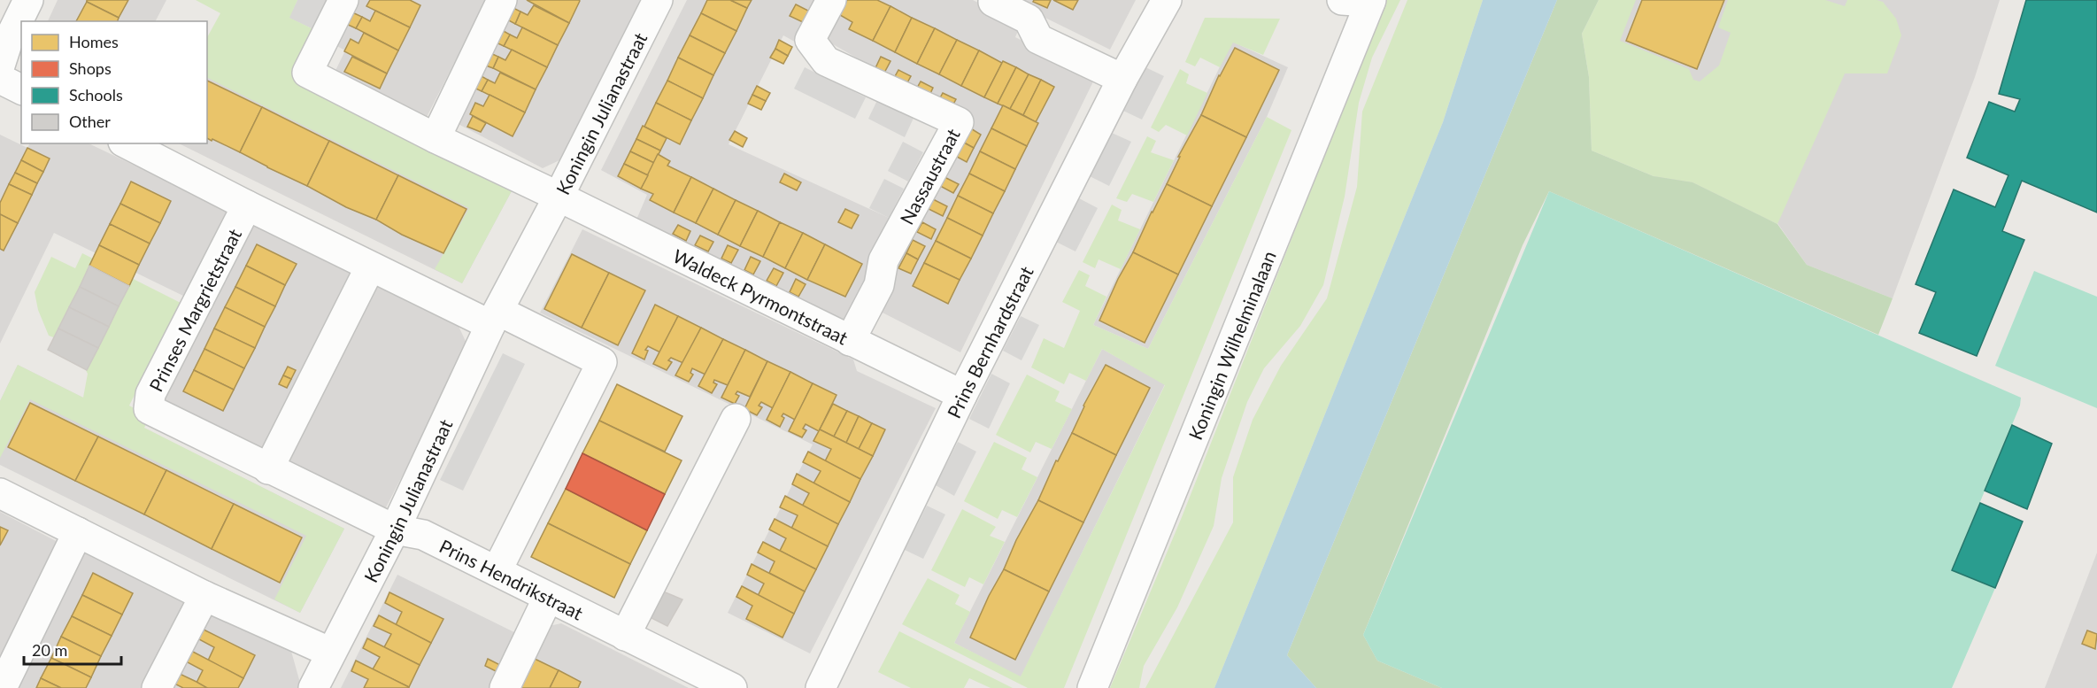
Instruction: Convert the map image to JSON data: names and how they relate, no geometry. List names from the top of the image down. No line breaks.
{"streets":{"street":["Koningin Julianastraat","Nassaustraat","Waldeck Pyrmontstraat","Prinses Margrietstraat","Prins Bernhardstraat","Koningin Wilhelminalaan","Prins Hendrikstraat"]},"crossings":[["Koningin Julianastraat","Waldeck Pyrmontstraat"],["Koningin Julianastraat","Prinses Margrietstraat"],["Koningin Julianastraat","Prins Hendrikstraat"],["Nassaustraat","Waldeck Pyrmontstraat"],["Waldeck Pyrmontstraat","Prins Bernhardstraat"],["Prinses Margrietstraat","Prins Hendrikstraat"]],"legend":["Homes","Shops","Schools","Other"],"scale_bar":"20 m"}
